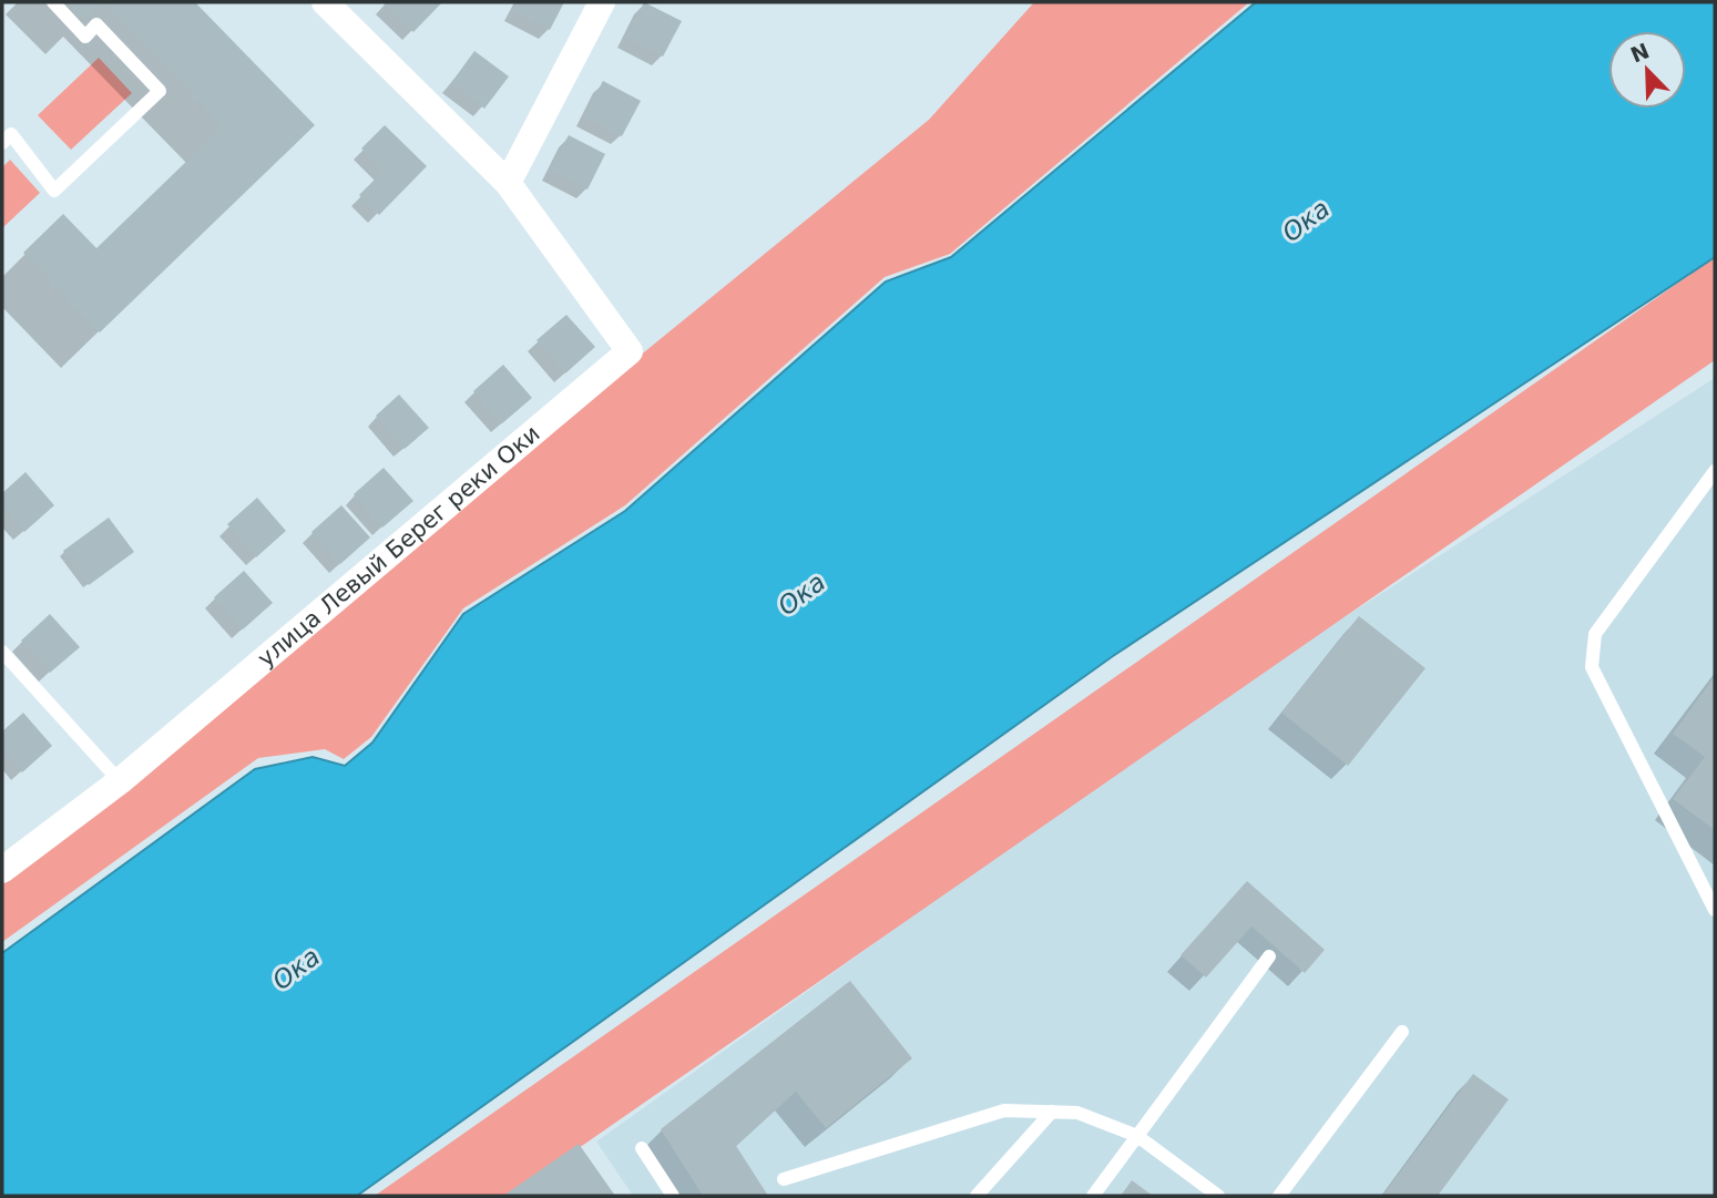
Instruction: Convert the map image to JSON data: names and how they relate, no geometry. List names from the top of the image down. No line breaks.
{"streets":{"street":["улица Левый Берег реки Оки"]},"water":["Ока"],"north":"top left"}
